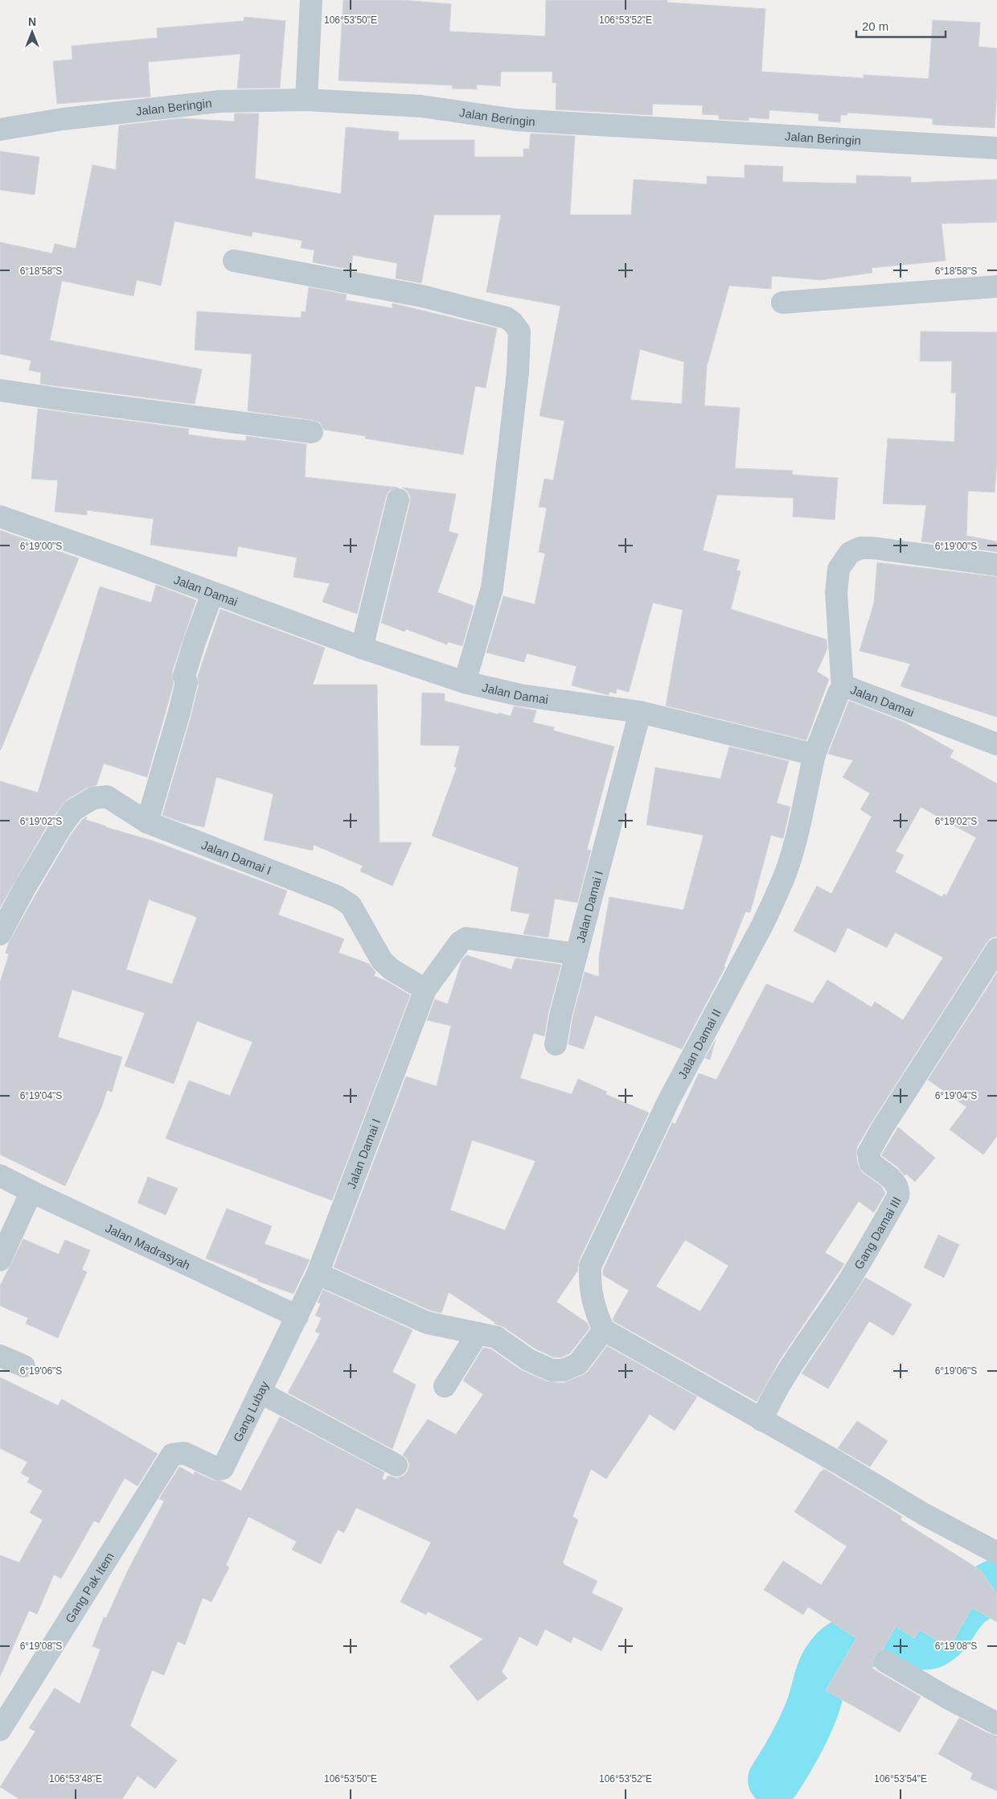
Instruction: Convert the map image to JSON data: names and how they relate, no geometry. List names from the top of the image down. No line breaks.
{"streets":{"street":["Jalan Beringin","Jalan Damai","Jalan Damai I","Jalan Damai II","Gang Damai III","Jalan Madrasyah","Gang Lubay","Gang Pak Item"]},"crossings":[["Jalan Damai","Jalan Damai I"],["Jalan Damai","Jalan Damai II"],["Jalan Damai I","Jalan Madrasyah"],["Jalan Damai I","Gang Lubay"],["Jalan Madrasyah","Gang Lubay"],["Gang Lubay","Gang Pak Item"]],"scale_bar":"20 m","north":"top","coordinates":["106°53'50\"E","106°53'52\"E","6°18'58\"S","6°19'00\"S","6°19'02\"S","6°19'04\"S","6°19'06\"S","6°19'08\"S","106°53'48\"E","106°53'54\"E"]}
